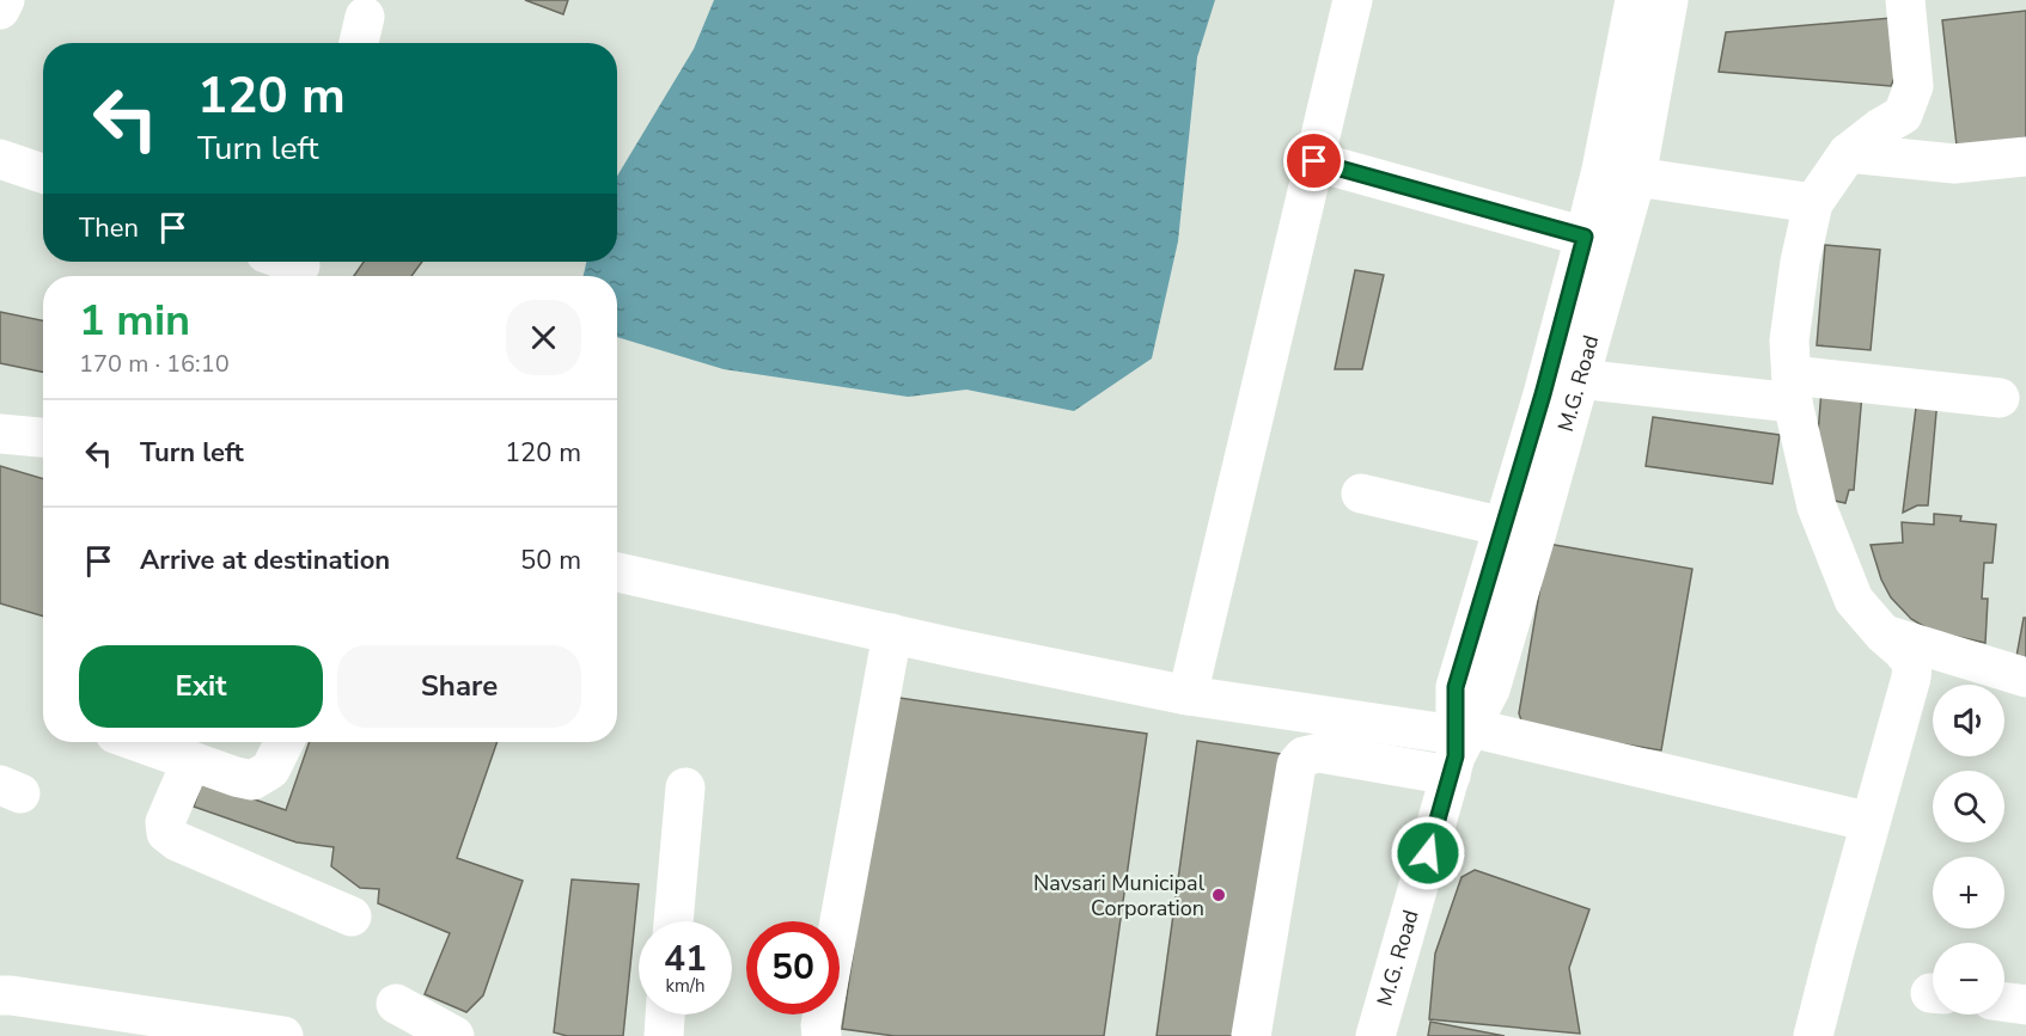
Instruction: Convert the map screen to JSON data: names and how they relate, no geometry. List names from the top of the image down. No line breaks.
{"streets":{"street":["M.G. Road"]},"places":["Navsari Municipal Corporation"],"page":{"turn":["120 m","Turn left"],"then":"Then","heading":["1 min","170 m · 16:10"],"list":[{"name":"Turn left","value":"120 m"},{"name":"Arrive at destination","value":"50 m"}],"buttons":["Exit","Share"],"map_buttons":["+","−"],"speed":"41 km/h","limit":"50"}}
